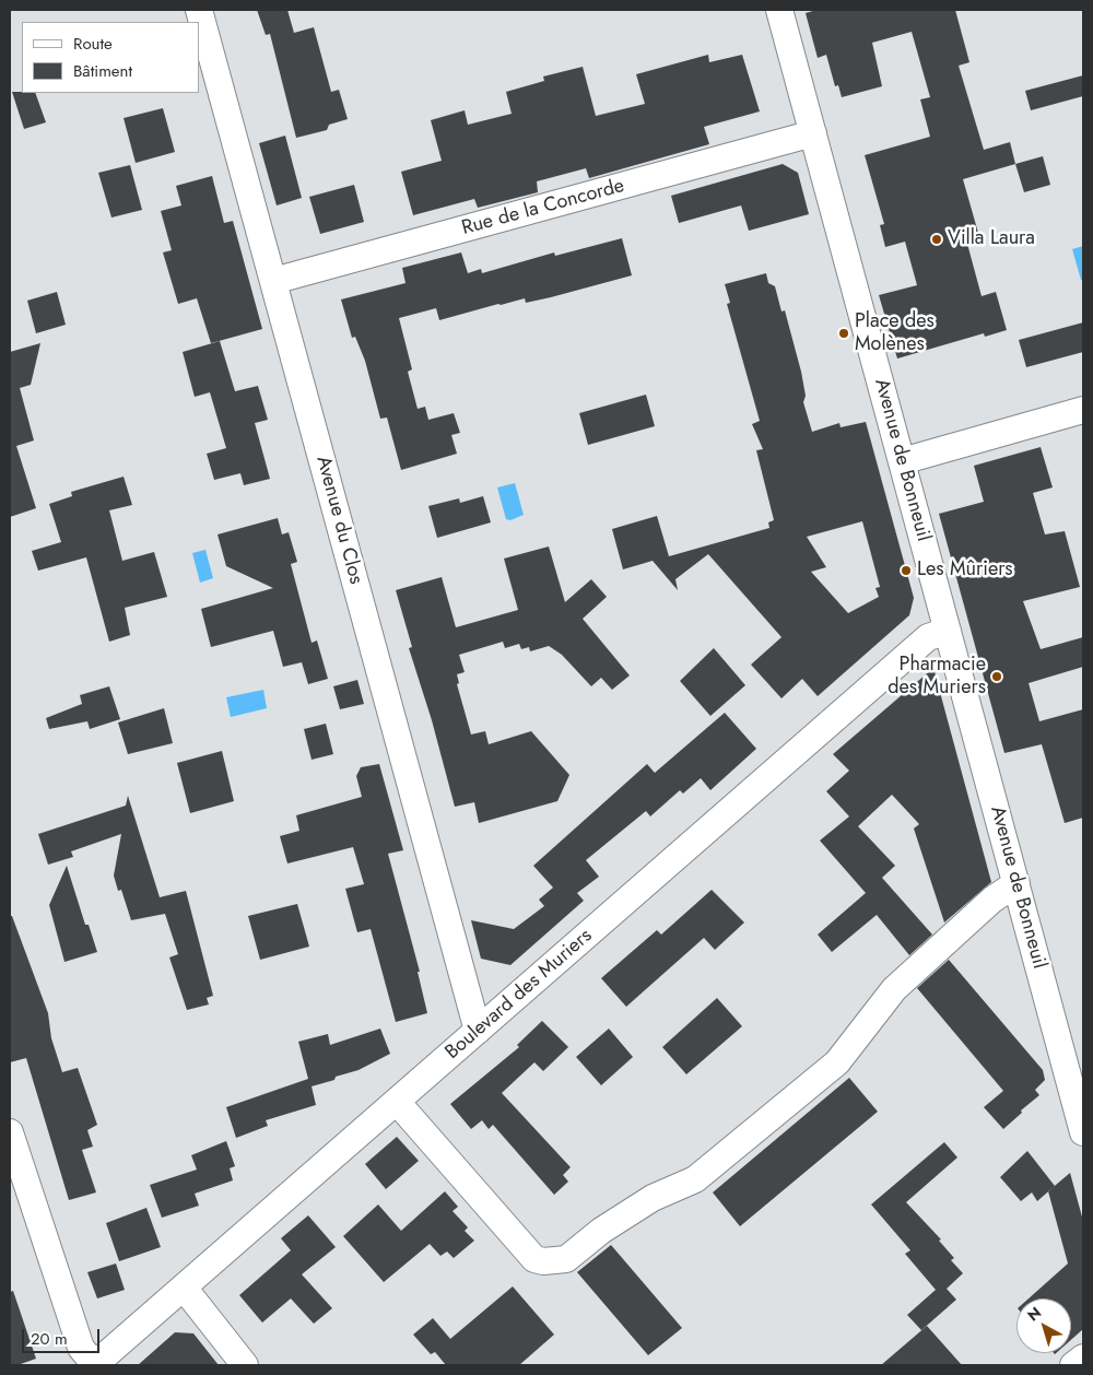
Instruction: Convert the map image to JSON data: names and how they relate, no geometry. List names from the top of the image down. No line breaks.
{"streets":{"street":["Rue de la Concorde","Avenue de Bonneuil","Avenue du Clos","Boulevard des Muriers"]},"crossings":[["Rue de la Concorde","Avenue de Bonneuil"],["Rue de la Concorde","Avenue du Clos"],["Avenue de Bonneuil","Boulevard des Muriers"],["Avenue du Clos","Boulevard des Muriers"]],"places":["Villa Laura","Place des Molènes","Les Mûriers","Pharmacie des Muriers"],"legend":["Route","Bâtiment"],"scale_bar":"20 m","north":"top left"}
